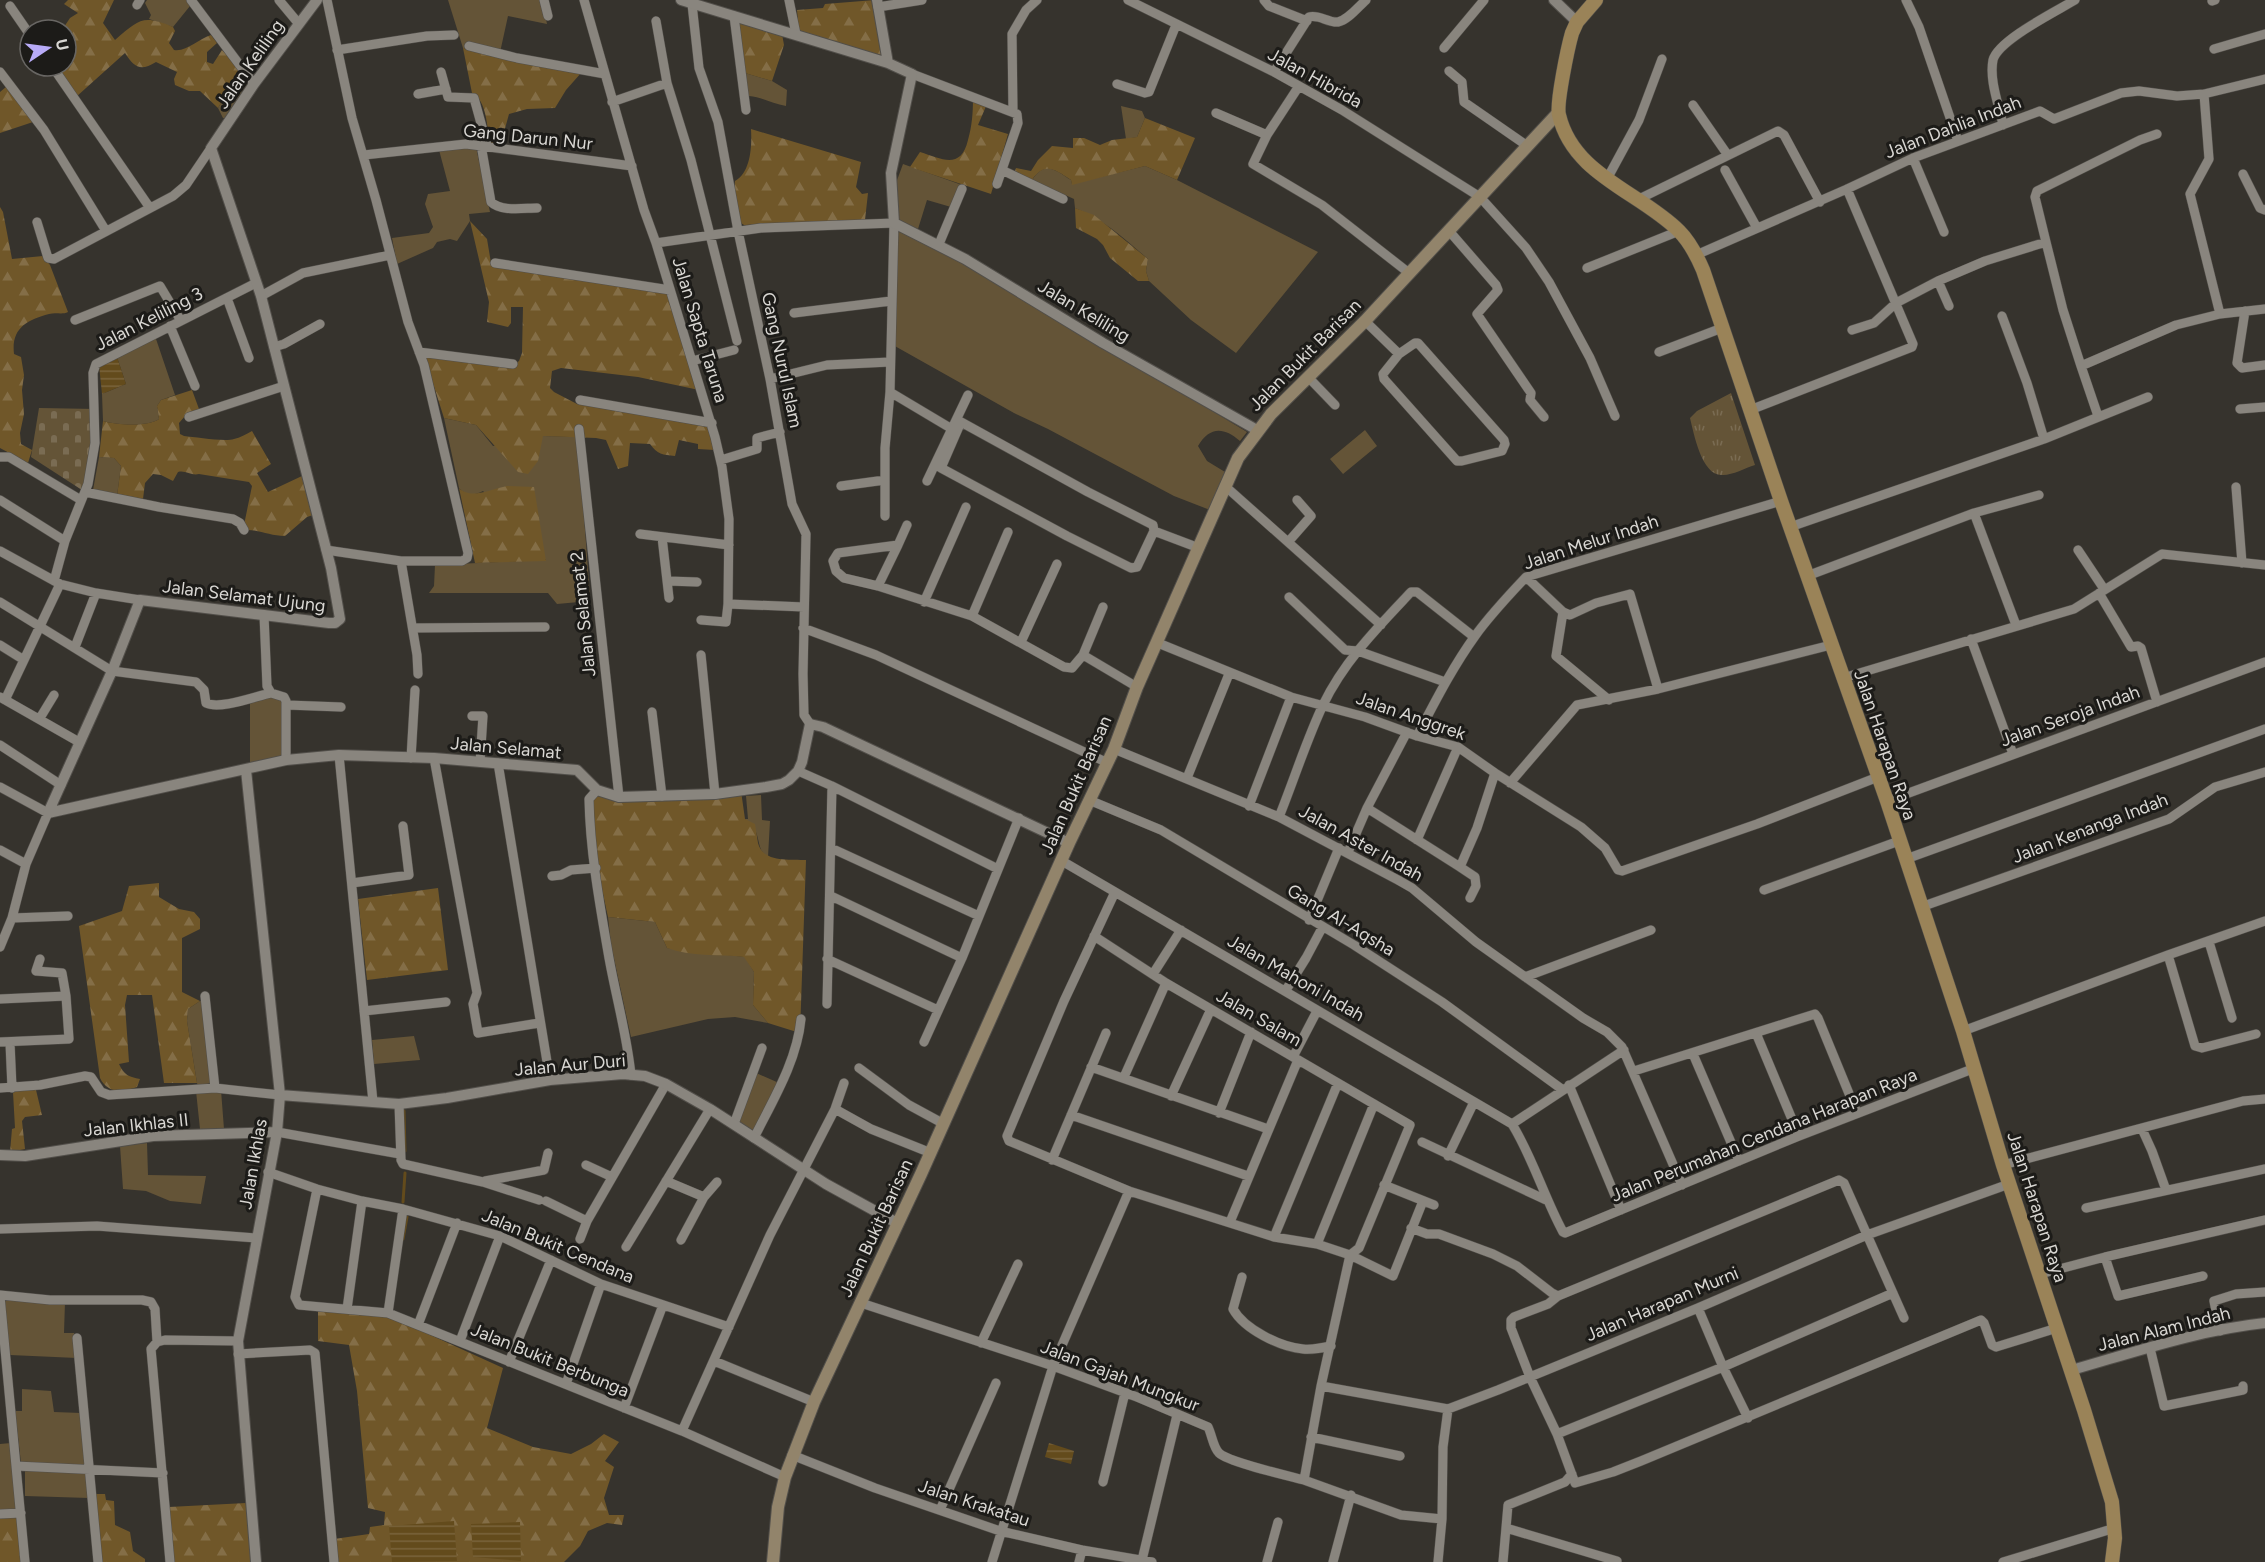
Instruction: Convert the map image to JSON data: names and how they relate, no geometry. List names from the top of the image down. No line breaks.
{"streets":{"main road":["Jalan Bukit Barisan","Jalan Harapan Raya"],"street":["Jalan Keliling","Jalan Hibrida","Jalan Dahlia Indah","Gang Darun Nur","Jalan Keliling 3","Jalan Sapta Taruna","Gang Nurul Islam","Jalan Melur Indah","Jalan Selamat Ujung","Jalan Selamat 2","Jalan Anggrek","Jalan Seroja Indah","Jalan Selamat","Jalan Kenanga Indah","Jalan Aster Indah","Gang Al-Aqsha","Jalan Mahoni Indah","Jalan Salam","Jalan Aur Duri","Jalan Ikhlas II","Jalan Perumahan Cendana Harapan Raya","Jalan Ikhlas","Jalan Bukit Cendana","Jalan Harapan Murni","Jalan Alam Indah","Jalan Bukit Berbunga","Jalan Gajah Mungkur","Jalan Krakatau"]},"crossings":[["Jalan Keliling","Jalan Sapta Taruna"],["Jalan Keliling","Jalan Bukit Barisan"],["Jalan Keliling","Gang Nurul Islam"],["Jalan Keliling","Jalan Selamat Ujung"],["Jalan Hibrida","Jalan Bukit Barisan"],["Jalan Dahlia Indah","Jalan Harapan Raya"],["Gang Darun Nur","Jalan Sapta Taruna"],["Jalan Keliling 3","Jalan Selamat Ujung"],["Jalan Bukit Barisan","Jalan Anggrek"],["Jalan Bukit Barisan","Jalan Harapan Raya"],["Jalan Bukit Barisan","Jalan Aster Indah"],["Jalan Bukit Barisan","Gang Al-Aqsha"],["Jalan Bukit Barisan","Jalan Mahoni Indah"],["Jalan Bukit Barisan","Jalan Aur Duri"],["Jalan Bukit Barisan","Jalan Bukit Berbunga"],["Jalan Bukit Barisan","Jalan Gajah Mungkur"],["Jalan Bukit Barisan","Jalan Krakatau"],["Jalan Melur Indah","Jalan Anggrek"],["Jalan Melur Indah","Jalan Harapan Raya"],["Jalan Selamat Ujung","Jalan Selamat"],["Jalan Selamat 2","Jalan Selamat"],["Jalan Anggrek","Jalan Harapan Raya"],["Jalan Seroja Indah","Jalan Harapan Raya"],["Jalan Harapan Raya","Jalan Kenanga Indah"],["Jalan Harapan Raya","Jalan Perumahan Cendana Harapan Raya"],["Jalan Harapan Raya","Jalan Harapan Murni"],["Jalan Harapan Raya","Jalan Alam Indah"],["Jalan Selamat","Jalan Ikhlas"],["Jalan Aur Duri","Jalan Ikhlas"],["Jalan Ikhlas II","Jalan Ikhlas"],["Jalan Ikhlas","Jalan Bukit Cendana"],["Jalan Bukit Cendana","Jalan Bukit Berbunga"]],"north":"right"}
